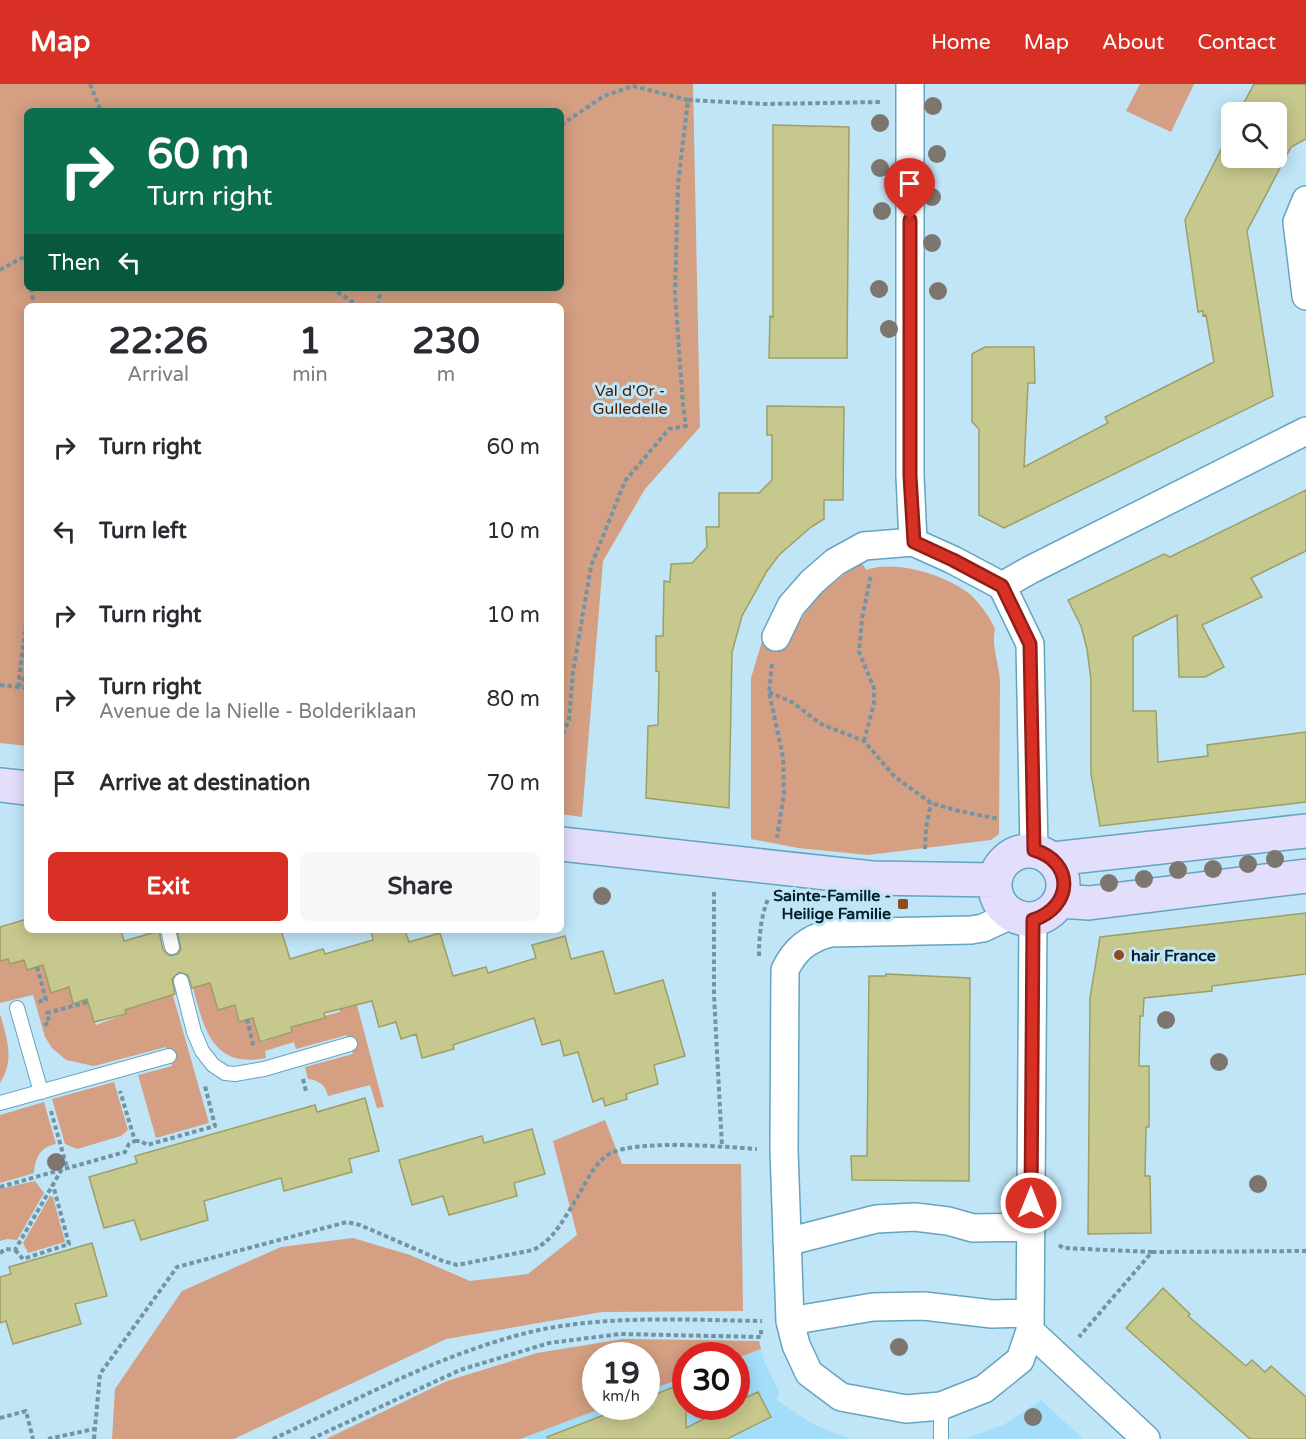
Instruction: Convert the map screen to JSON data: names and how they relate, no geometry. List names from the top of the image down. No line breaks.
{"parks":["Val d'Or - Gulledelle"],"places":{"transit":["Sainte-Famille - Heilige Familie"],"other":["hair France"]},"page":{"header":"Map","nav":["Home","Map","About","Contact"],"turn":["60 m","Turn right"],"then":"Then","eta":["22:26","Arrival","1","min","230","m"],"list":[{"name":"Turn right","value":"60 m"},{"name":"Turn left","value":"10 m"},{"name":"Turn right","value":"10 m"},{"name":"Turn right","note":"Avenue de la Nielle - Bolderiklaan","value":"80 m"},{"name":"Arrive at destination","value":"70 m"}],"buttons":["Exit","Share"],"speed":"19 km/h","limit":"30"}}
